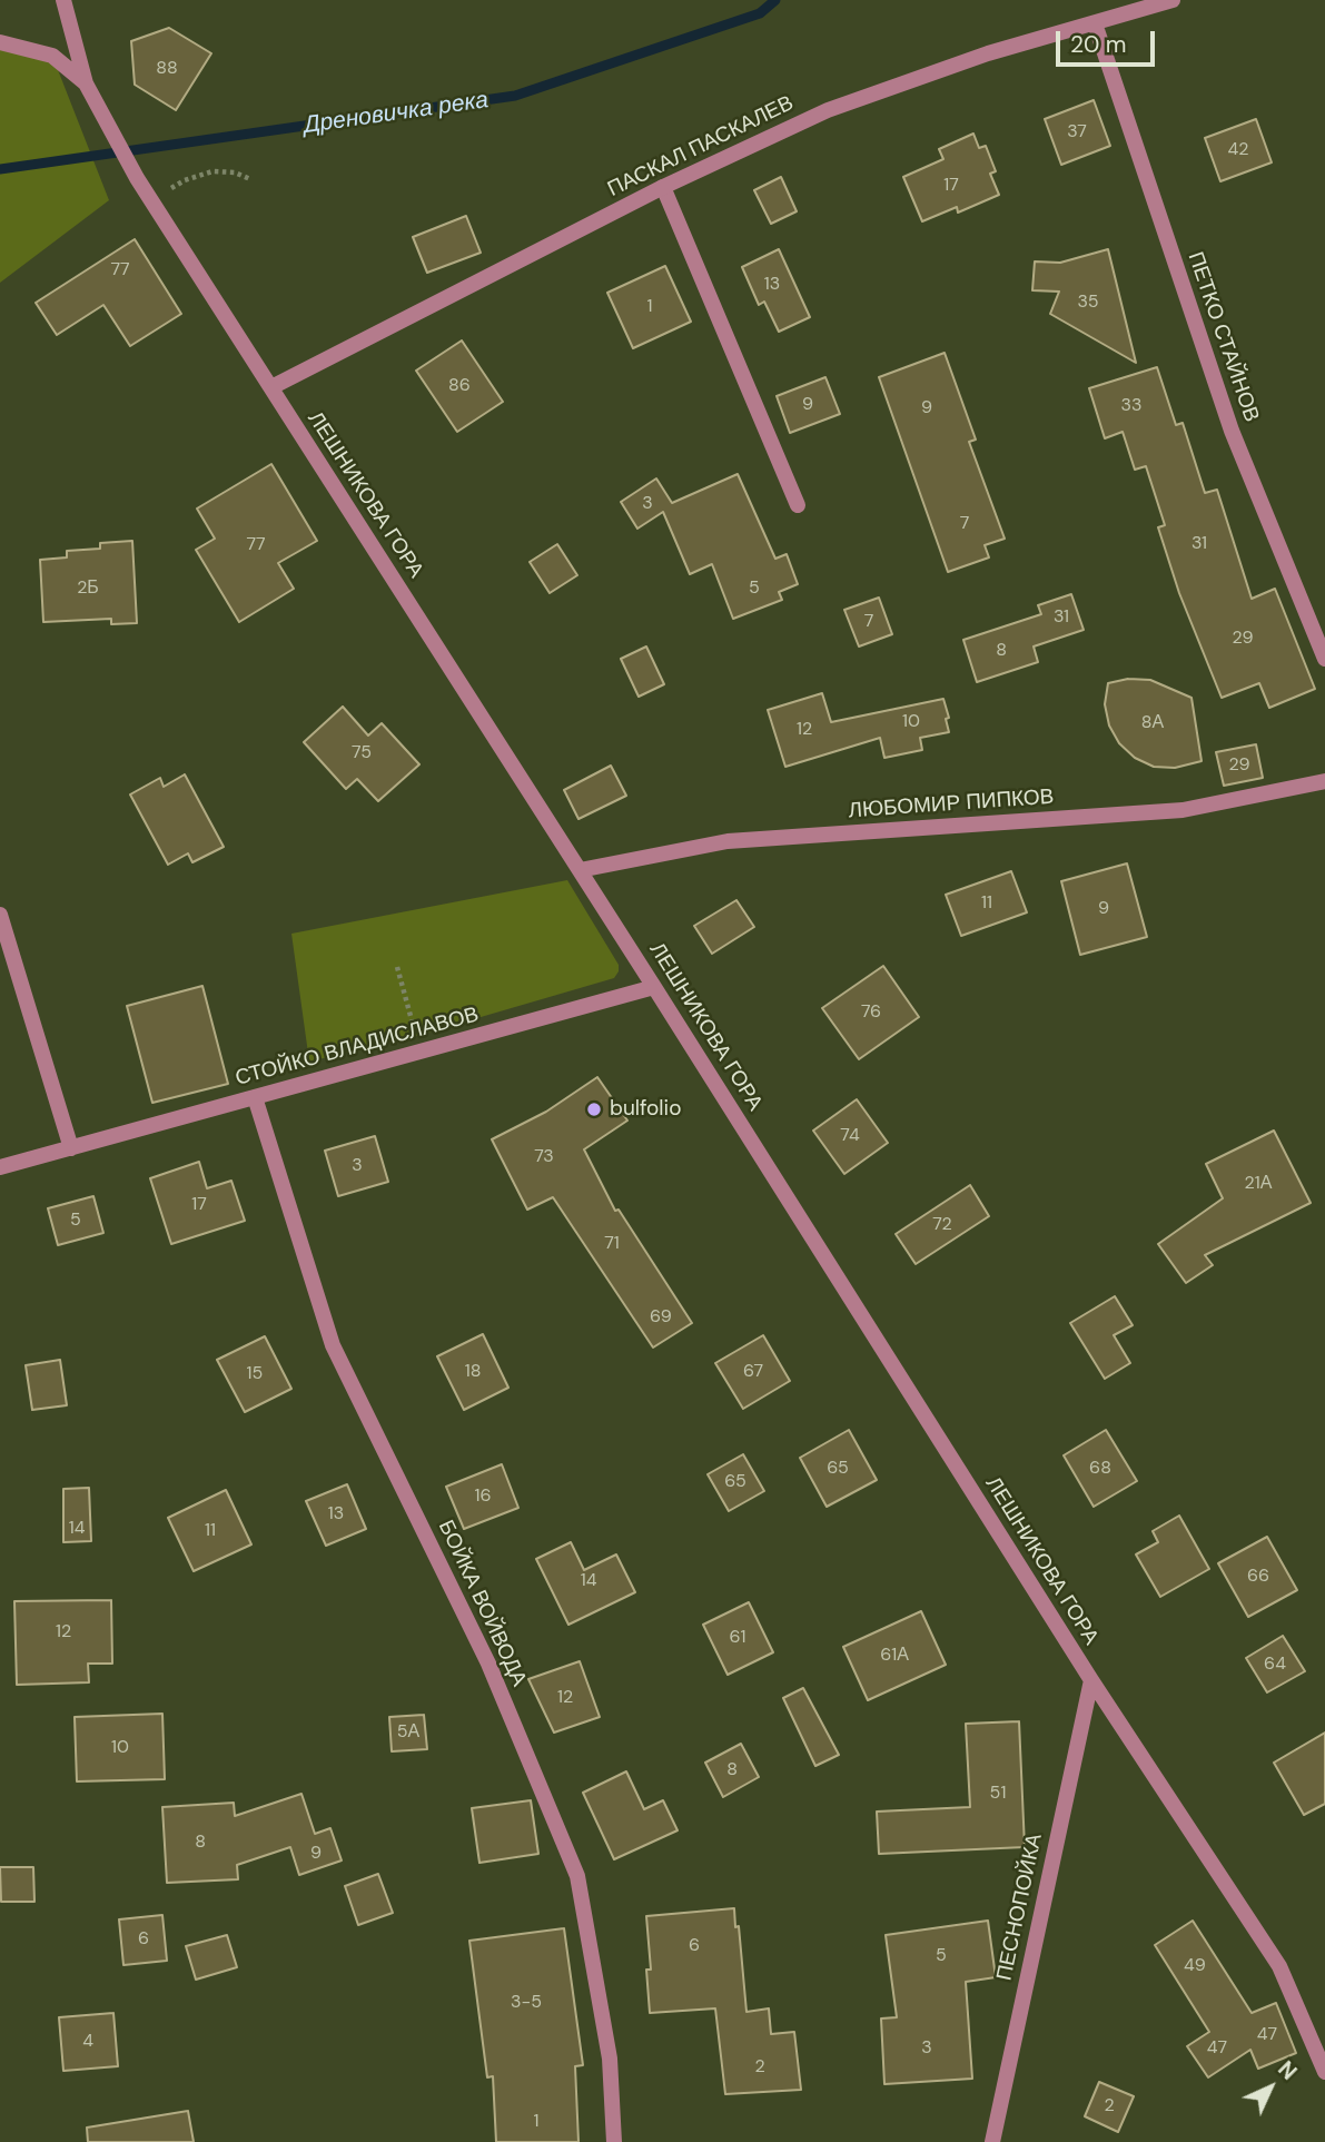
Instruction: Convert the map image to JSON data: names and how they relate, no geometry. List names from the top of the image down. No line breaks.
{"streets":{"street":["ПАСКАЛ ПАСКАЛЕВ","ПЕТКО СТАЙНОВ","ЛЕШНИКОВА ГОРА","ЛЮБОМИР ПИПКОВ","СТОЙКО ВЛАДИСЛАВОВ","БОЙКА ВОЙВОДА","ПЕСНОПОЙКА"]},"crossings":[["ПАСКАЛ ПАСКАЛЕВ","ПЕТКО СТАЙНОВ"],["ПАСКАЛ ПАСКАЛЕВ","ЛЕШНИКОВА ГОРА"],["ЛЕШНИКОВА ГОРА","ЛЮБОМИР ПИПКОВ"],["ЛЕШНИКОВА ГОРА","СТОЙКО ВЛАДИСЛАВОВ"],["ЛЕШНИКОВА ГОРА","ПЕСНОПОЙКА"],["СТОЙКО ВЛАДИСЛАВОВ","БОЙКА ВОЙВОДА"]],"water":["Дреновичка река"],"places":["bulfolio"],"house_numbers":["88","37","42","17","77","13","35","1","86","9","33","9","3","7","31","77","2Б","5","31","7","29","8","10","8А","12","75","29","11","9","76","74","73","3","21А","17","5","72","71","69","18","67","15","65","68","65","16","13","14","11","66","14","12","61","61А","64","12","5А","10","8","51","8","9","6","6","5","49","3-5","47","4","3","47","2","2","1"],"scale_bar":"20 m","north":"top right"}
